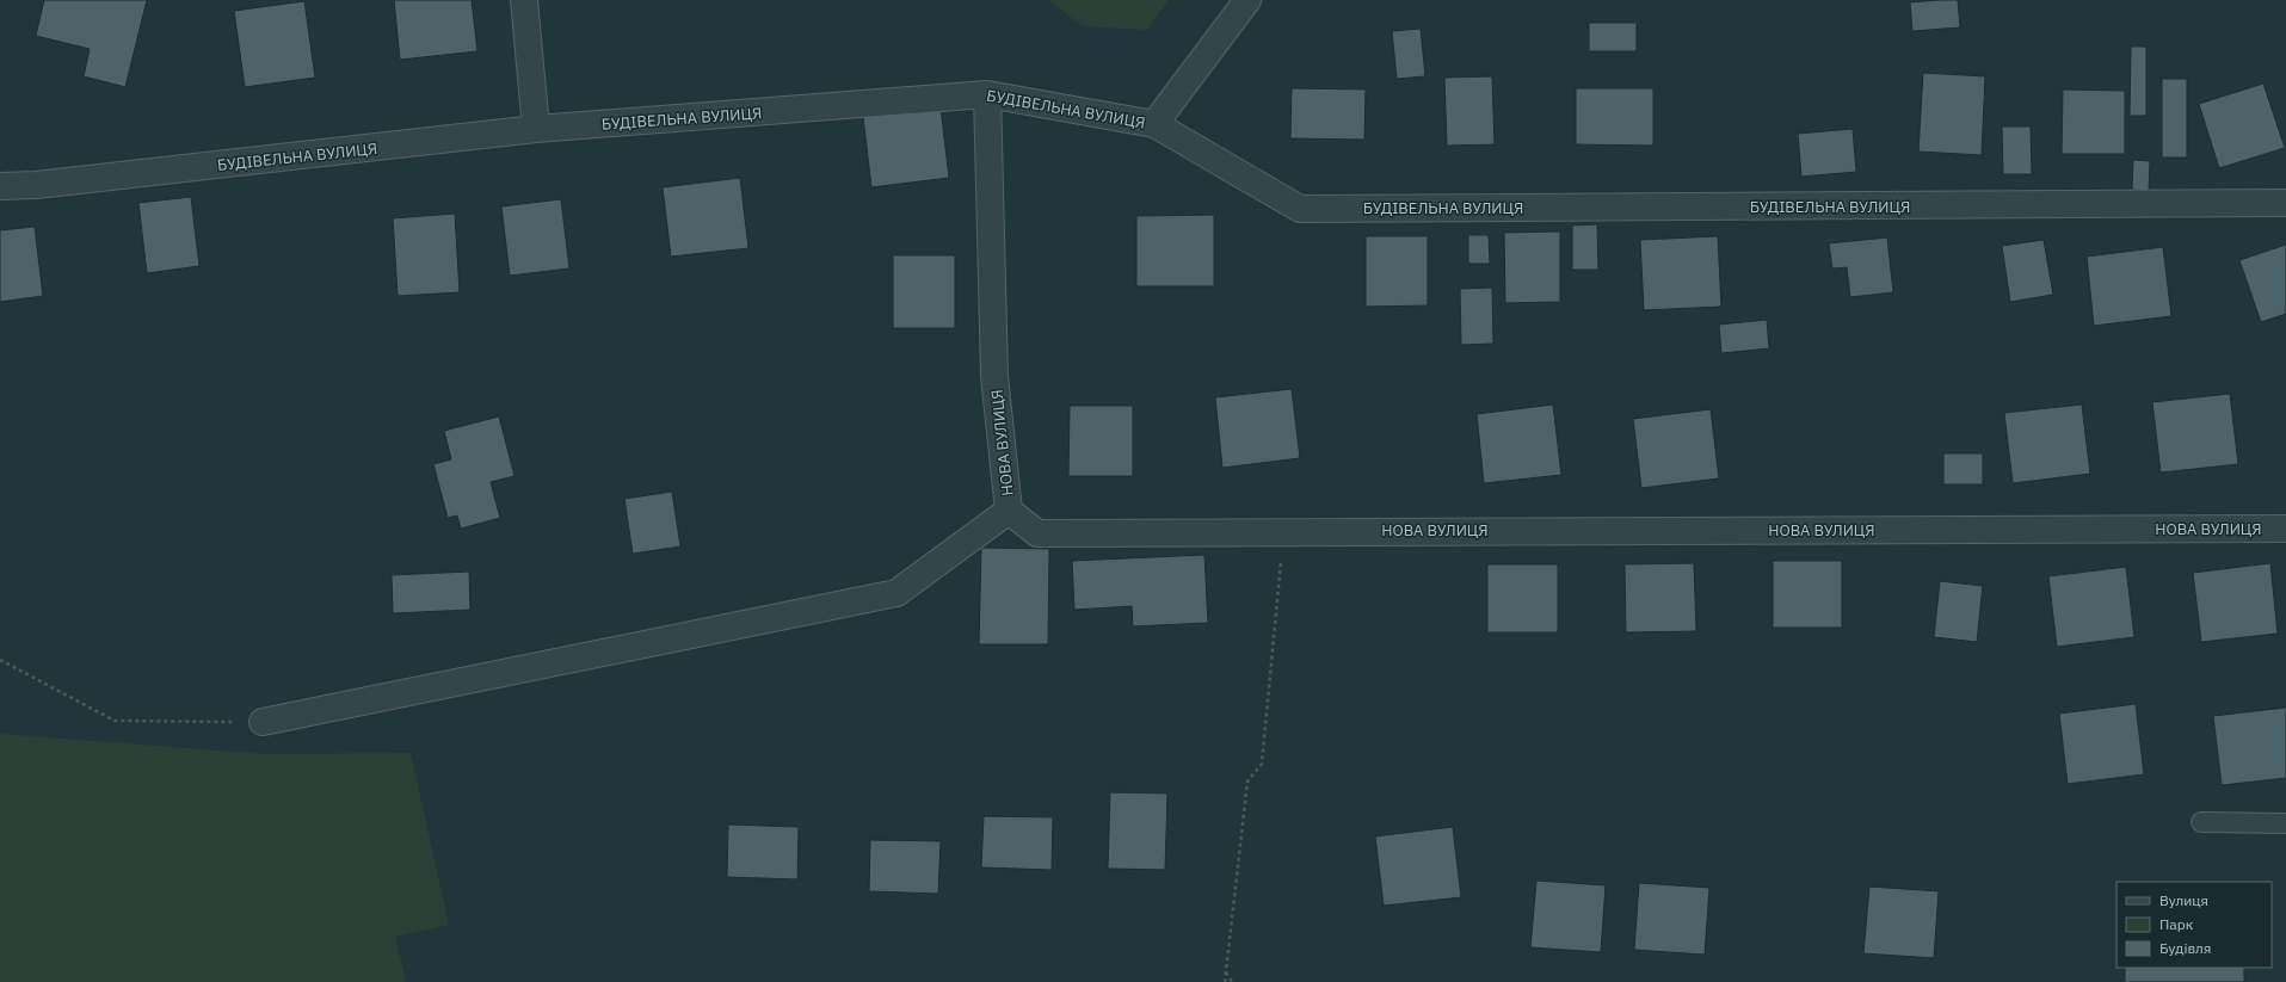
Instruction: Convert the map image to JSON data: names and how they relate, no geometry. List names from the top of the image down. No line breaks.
{"streets":{"street":["БУДІВЕЛЬНА ВУЛИЦЯ","НОВА ВУЛИЦЯ"]},"crossings":[["БУДІВЕЛЬНА ВУЛИЦЯ","НОВА ВУЛИЦЯ"]],"legend":["Вулиця","Парк","Будівля"]}
